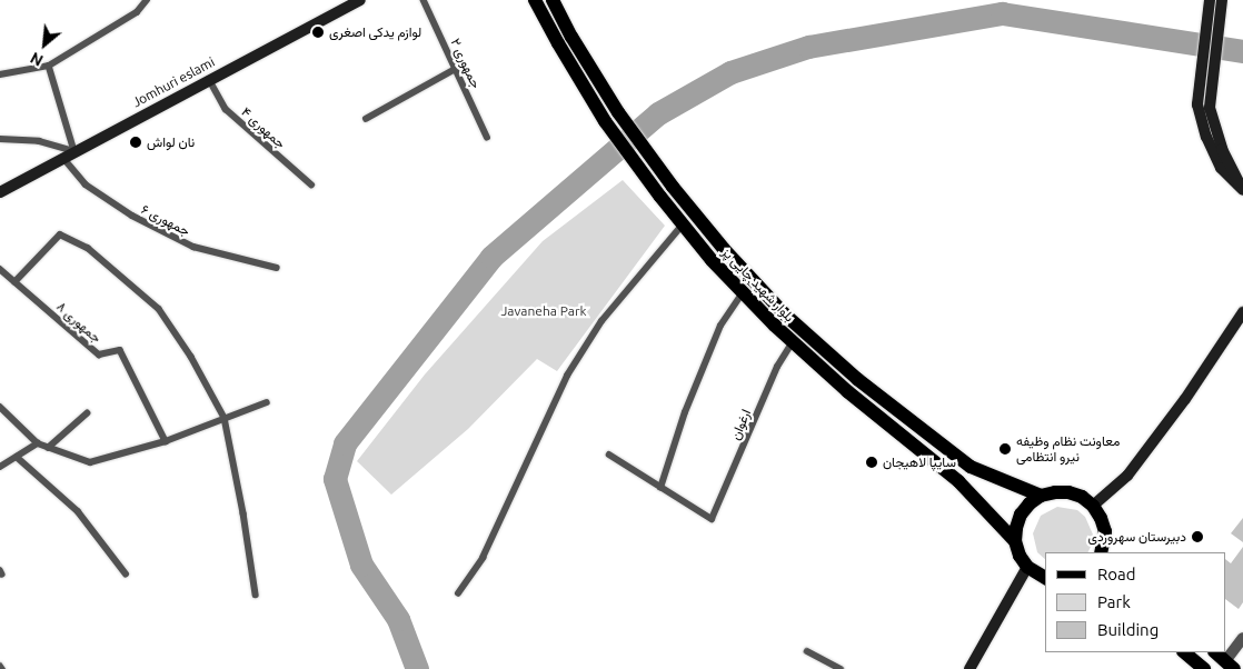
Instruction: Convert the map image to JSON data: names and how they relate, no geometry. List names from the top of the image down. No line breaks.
{"streets":{"main road":["Jomhuri eslami","بلوار شهید چایی پز"],"lane":["جمهوری ۲","جمهوری ۴","جمهوری ۶","جمهوری ۸","ارغوان"]},"crossings":[["Jomhuri eslami","جمهوری ۴"],["Jomhuri eslami","جمهوری ۶"],["بلوار شهید چایی پز","ارغوان"]],"parks":["Javaneha Park"],"places":["لوازم یدکی اصغری","نان لواش","معاونت نظام وظیفه نیرو انتظامی","سایپا لاهیجان","دبیرستان سهروردی"],"legend":["Road","Park","Building"],"north":"bottom left"}
